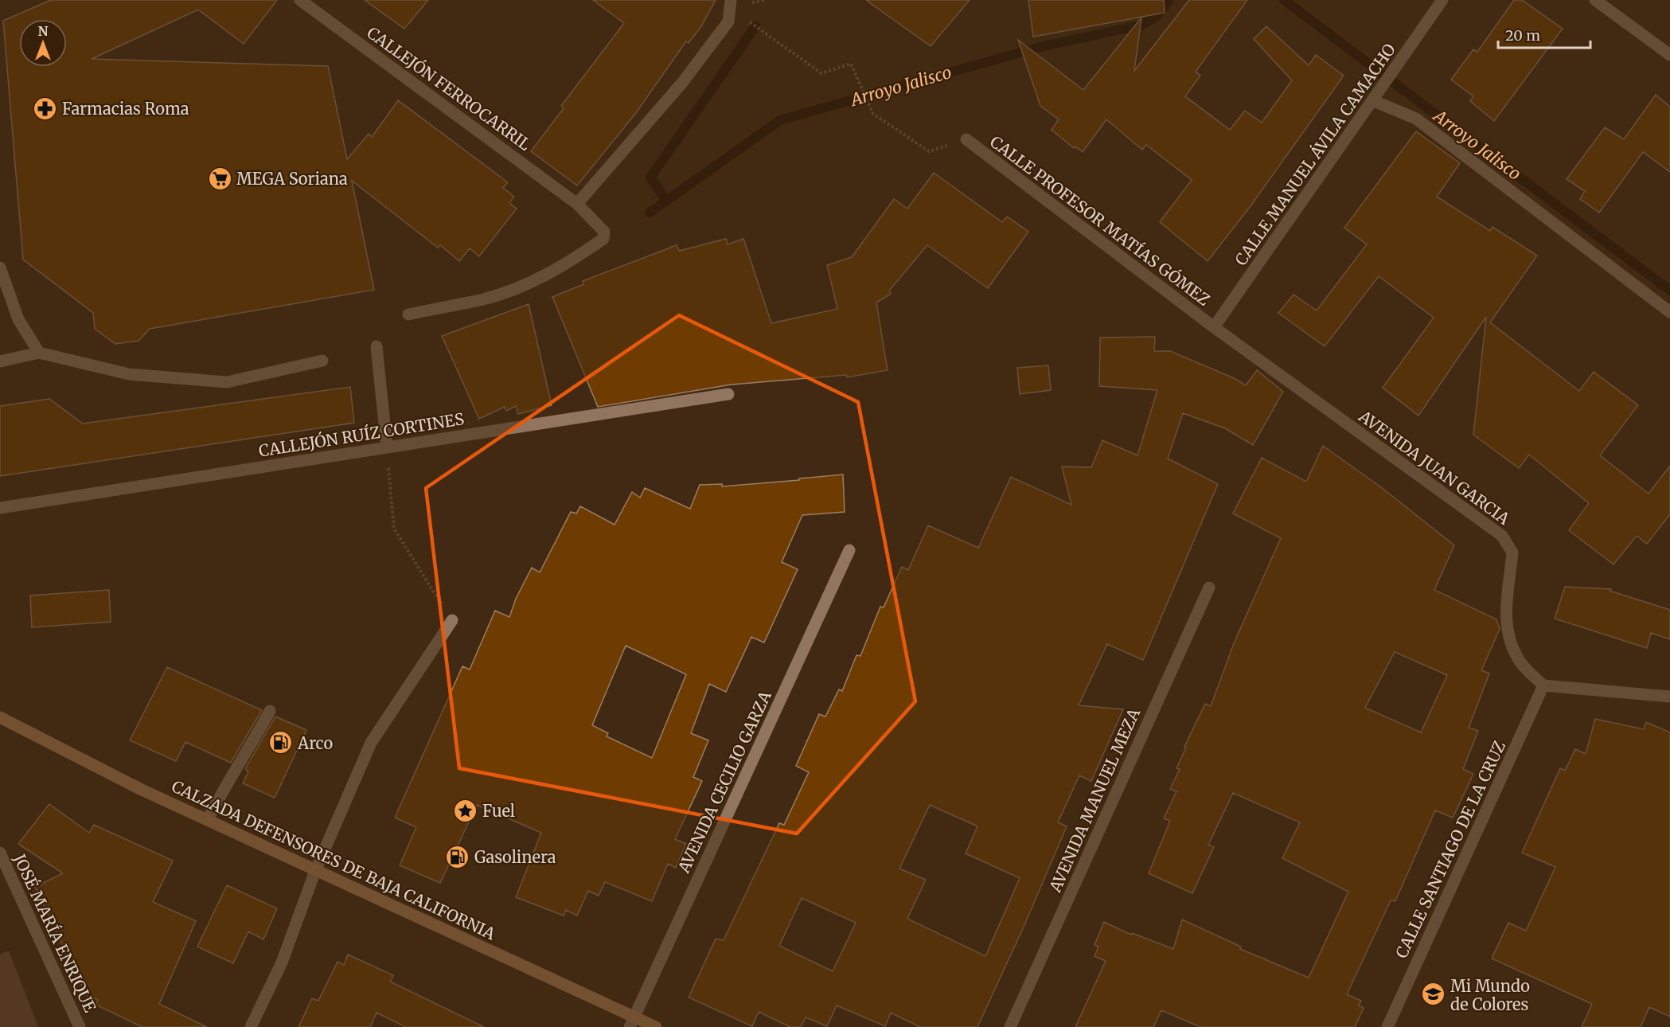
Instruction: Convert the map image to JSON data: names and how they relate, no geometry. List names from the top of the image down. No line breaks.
{"streets":{"main road":["CALZADA DEFENSORES DE BAJA CALIFORNIA"],"street":["CALLEJÓN FERROCARRIL","CALLE MANUEL ÁVILA CAMACHO","CALLE PROFESOR MATÍAS GÓMEZ","CALLEJÓN RUÍZ CORTINES","AVENIDA JUAN GARCIA","AVENIDA CECILIO GARZA","AVENIDA MANUEL MEZA","CALLE SANTIAGO DE LA CRUZ","JOSÉ MARÍA ENRIQUE"]},"crossings":[["CALLE MANUEL ÁVILA CAMACHO","CALLE PROFESOR MATÍAS GÓMEZ"],["CALLE MANUEL ÁVILA CAMACHO","AVENIDA JUAN GARCIA"],["CALLE PROFESOR MATÍAS GÓMEZ","AVENIDA JUAN GARCIA"],["AVENIDA JUAN GARCIA","CALLE SANTIAGO DE LA CRUZ"],["AVENIDA CECILIO GARZA","CALZADA DEFENSORES DE BAJA CALIFORNIA"]],"water":["Arroyo Jalisco"],"places":{"pharmacy":["Farmacias Roma"],"supermarket":["MEGA Soriana"],"fuel station":["Arco","Gasolinera"],"place":["Fuel"],"school or university":["Mi Mundo de Colores"]},"scale_bar":"20 m","north":"top"}
